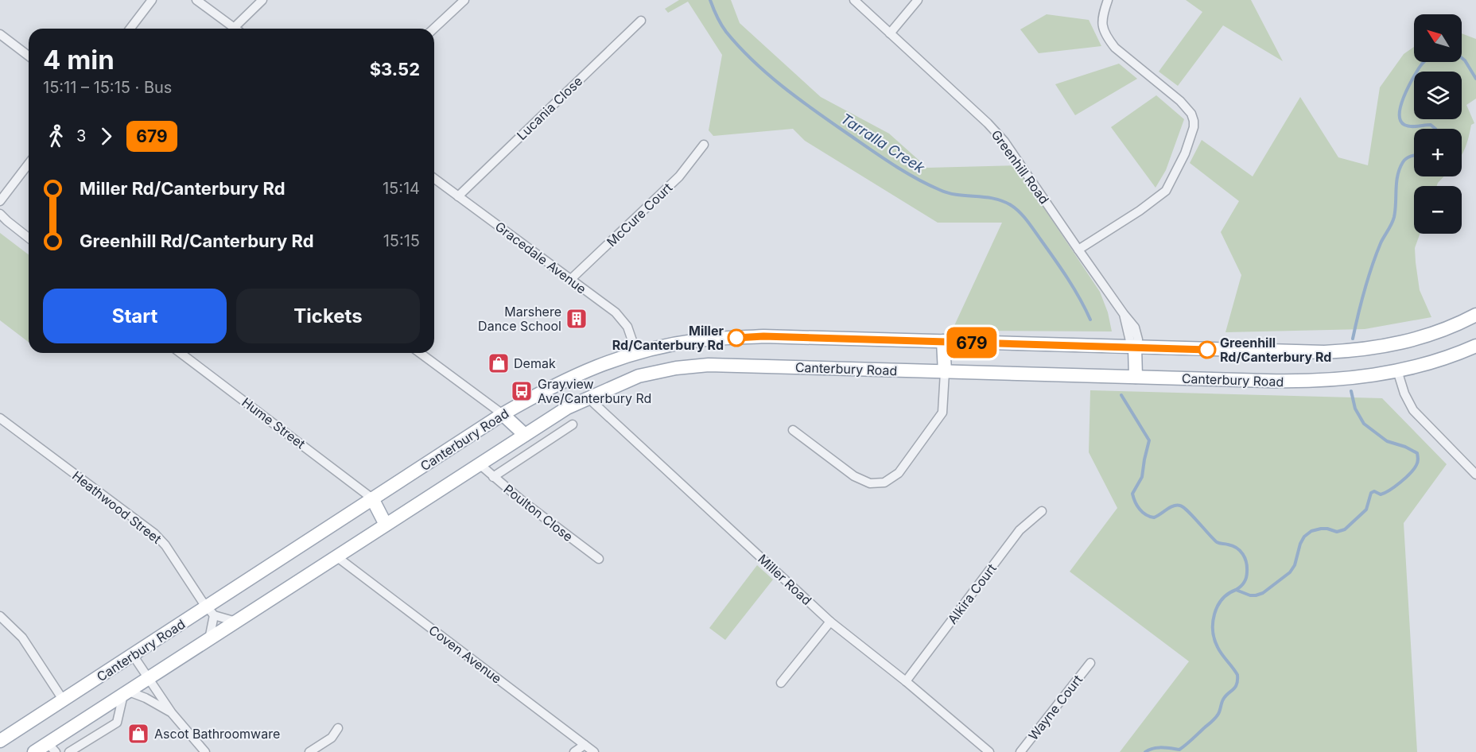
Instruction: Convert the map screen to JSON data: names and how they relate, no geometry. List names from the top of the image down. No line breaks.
{"streets":{"main road":["Canterbury Road"],"street":["Lucania Close","Greenhill Road","McCure Court","Gracedale Avenue","Hume Street","Heathwood Street","Poulton Close","Miller Road","Alkira Court","Coven Avenue","Wayne Court"]},"crossings":[["Lucania Close","Gracedale Avenue"],["Greenhill Road","Canterbury Road"],["McCure Court","Gracedale Avenue"],["Gracedale Avenue","Canterbury Road"],["Canterbury Road","Hume Street"],["Canterbury Road","Heathwood Street"],["Canterbury Road","Poulton Close"],["Canterbury Road","Miller Road"],["Canterbury Road","Coven Avenue"],["Miller Road","Alkira Court"]],"water":["Tarralla Creek"],"places":{"building":["Marshere Dance School"],"other":["Miller Rd/Canterbury Rd","Greenhill Rd/Canterbury Rd"],"shop":["Demak","Ascot Bathroomware"],"bus stop":["Grayview Ave/Canterbury Rd"]},"lines":["bus line 679"],"north":"top left","page":{"on_map":"679","map_buttons":["+","−"],"heading":["4 min","15:11 – 15:15 · Bus","$3.52"],"legs":["3","679"],"list":[{"name":"Miller Rd/Canterbury Rd","value":"15:14"},{"name":"Greenhill Rd/Canterbury Rd","value":"15:15"}],"buttons":["Start","Tickets"]}}
